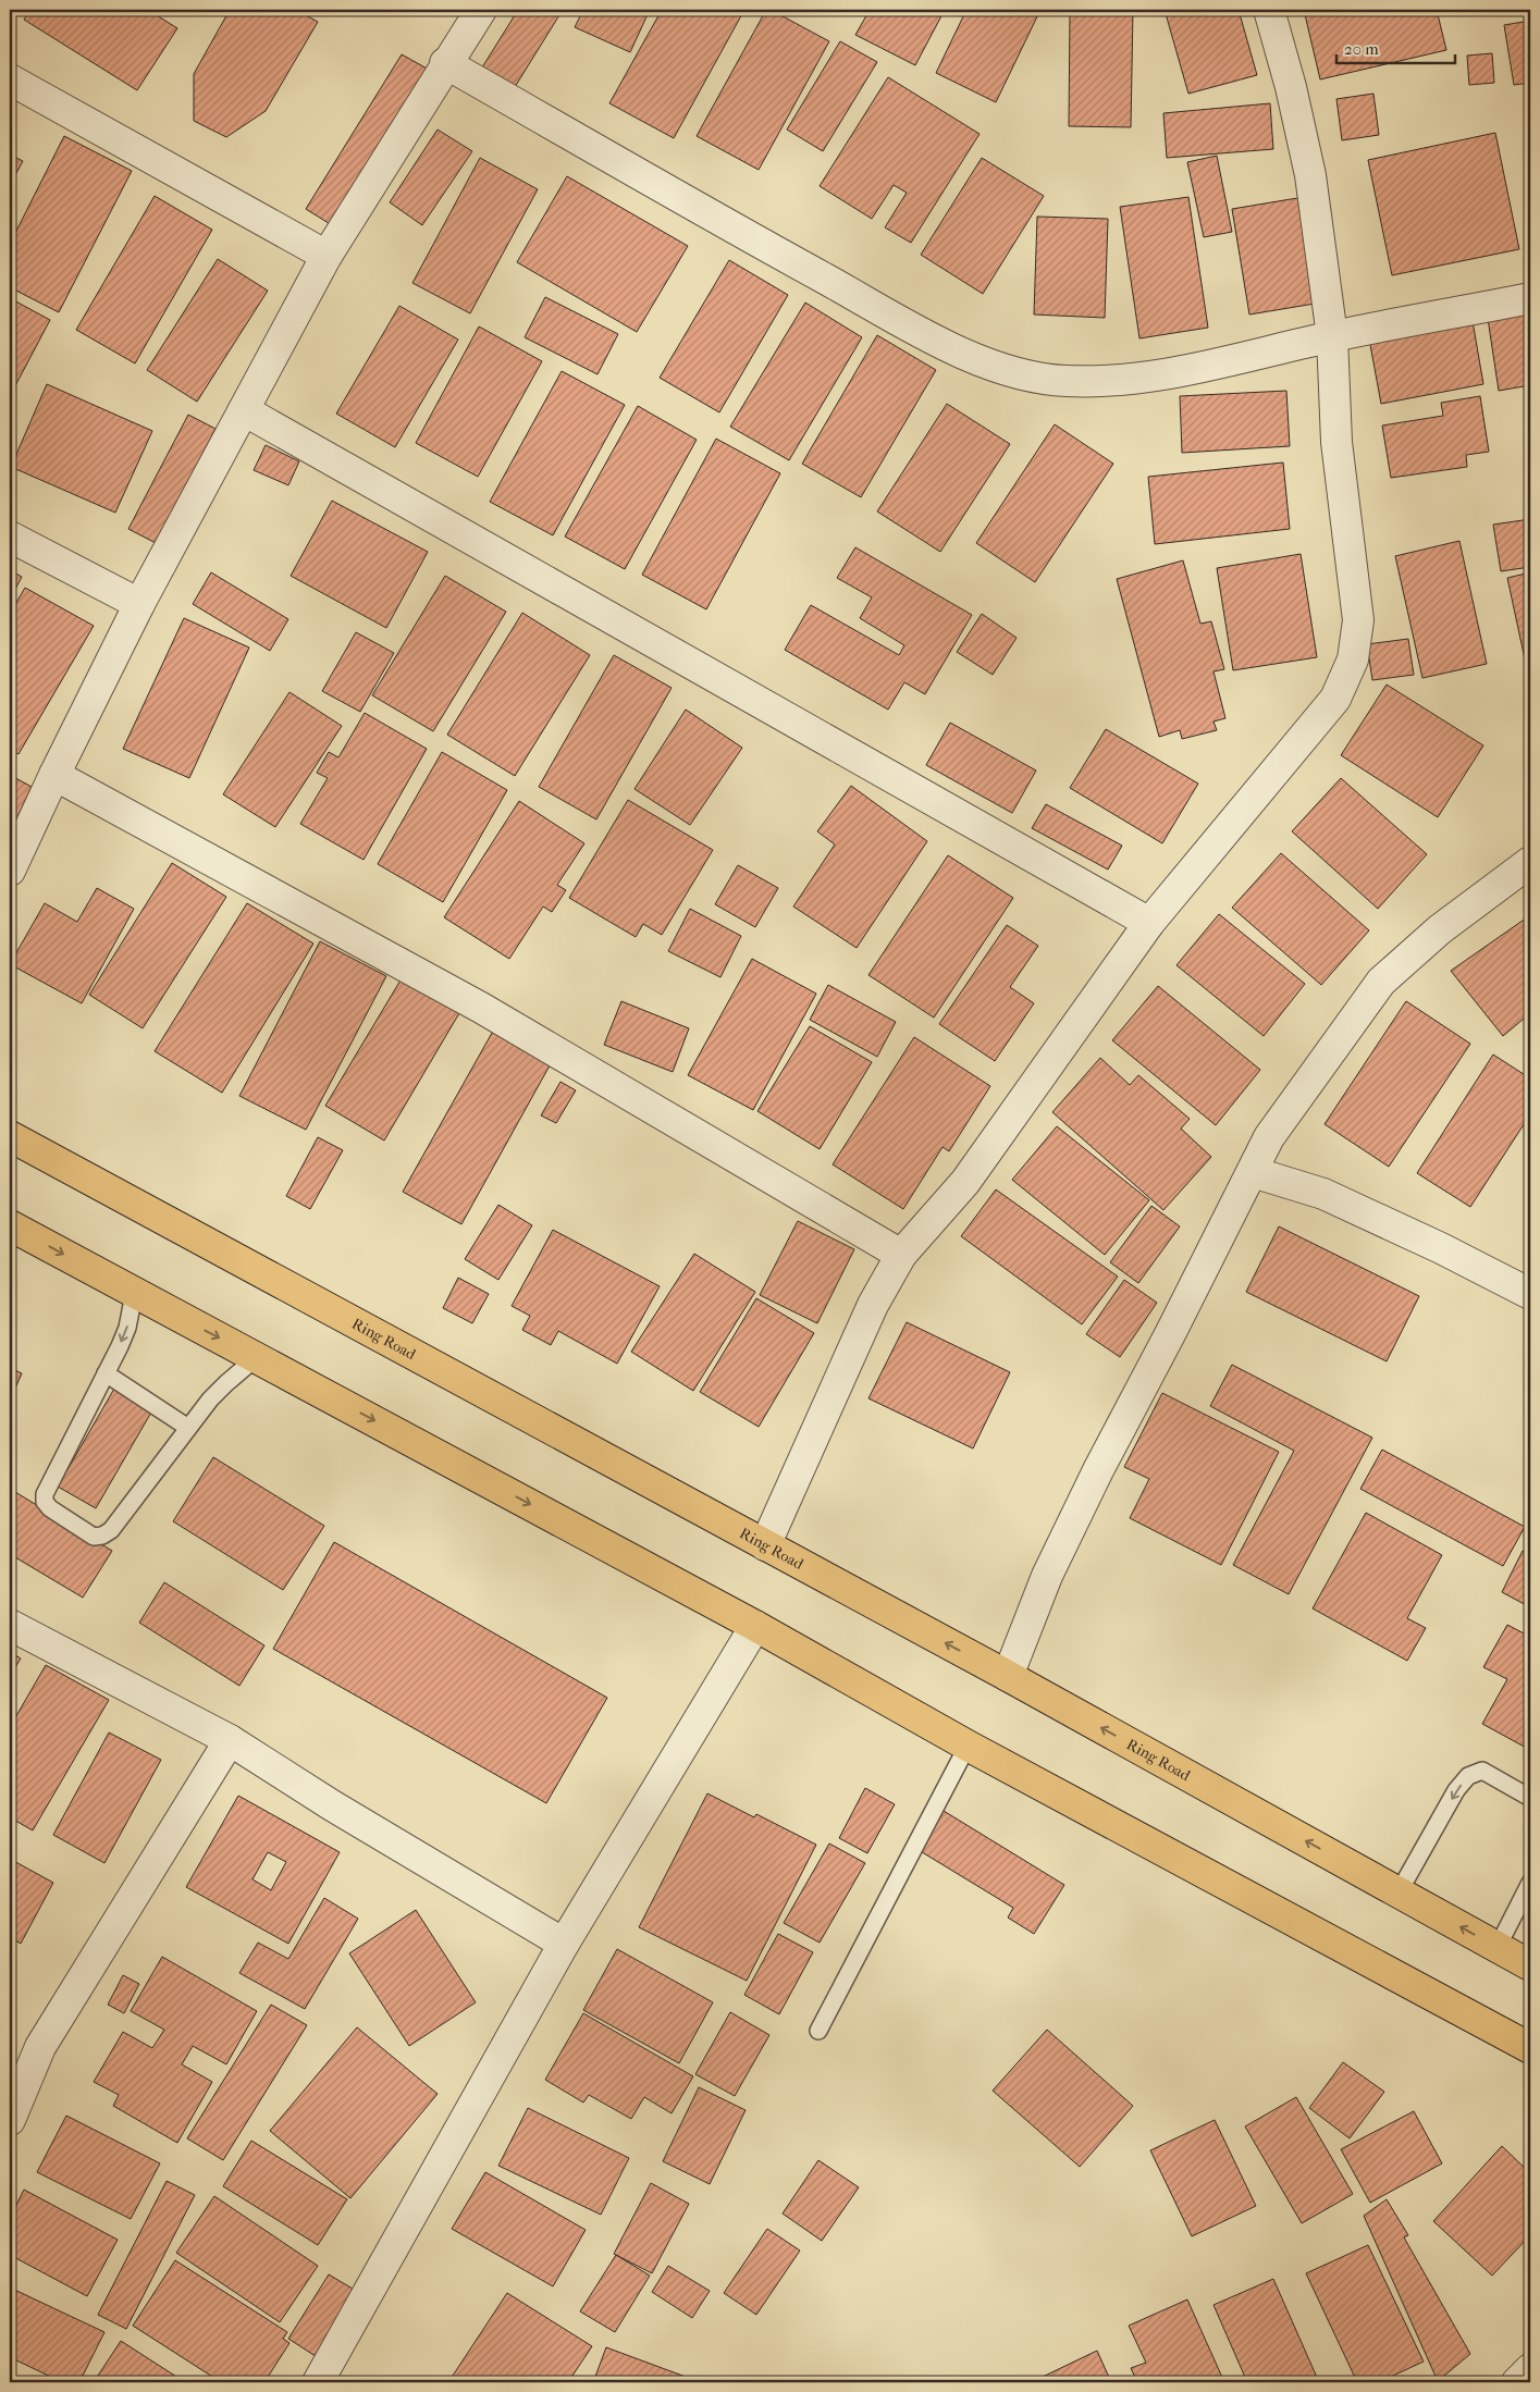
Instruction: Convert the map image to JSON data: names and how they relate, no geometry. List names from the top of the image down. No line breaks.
{"streets":{"main road":["Ring Road"]},"scale_bar":"20 m"}
